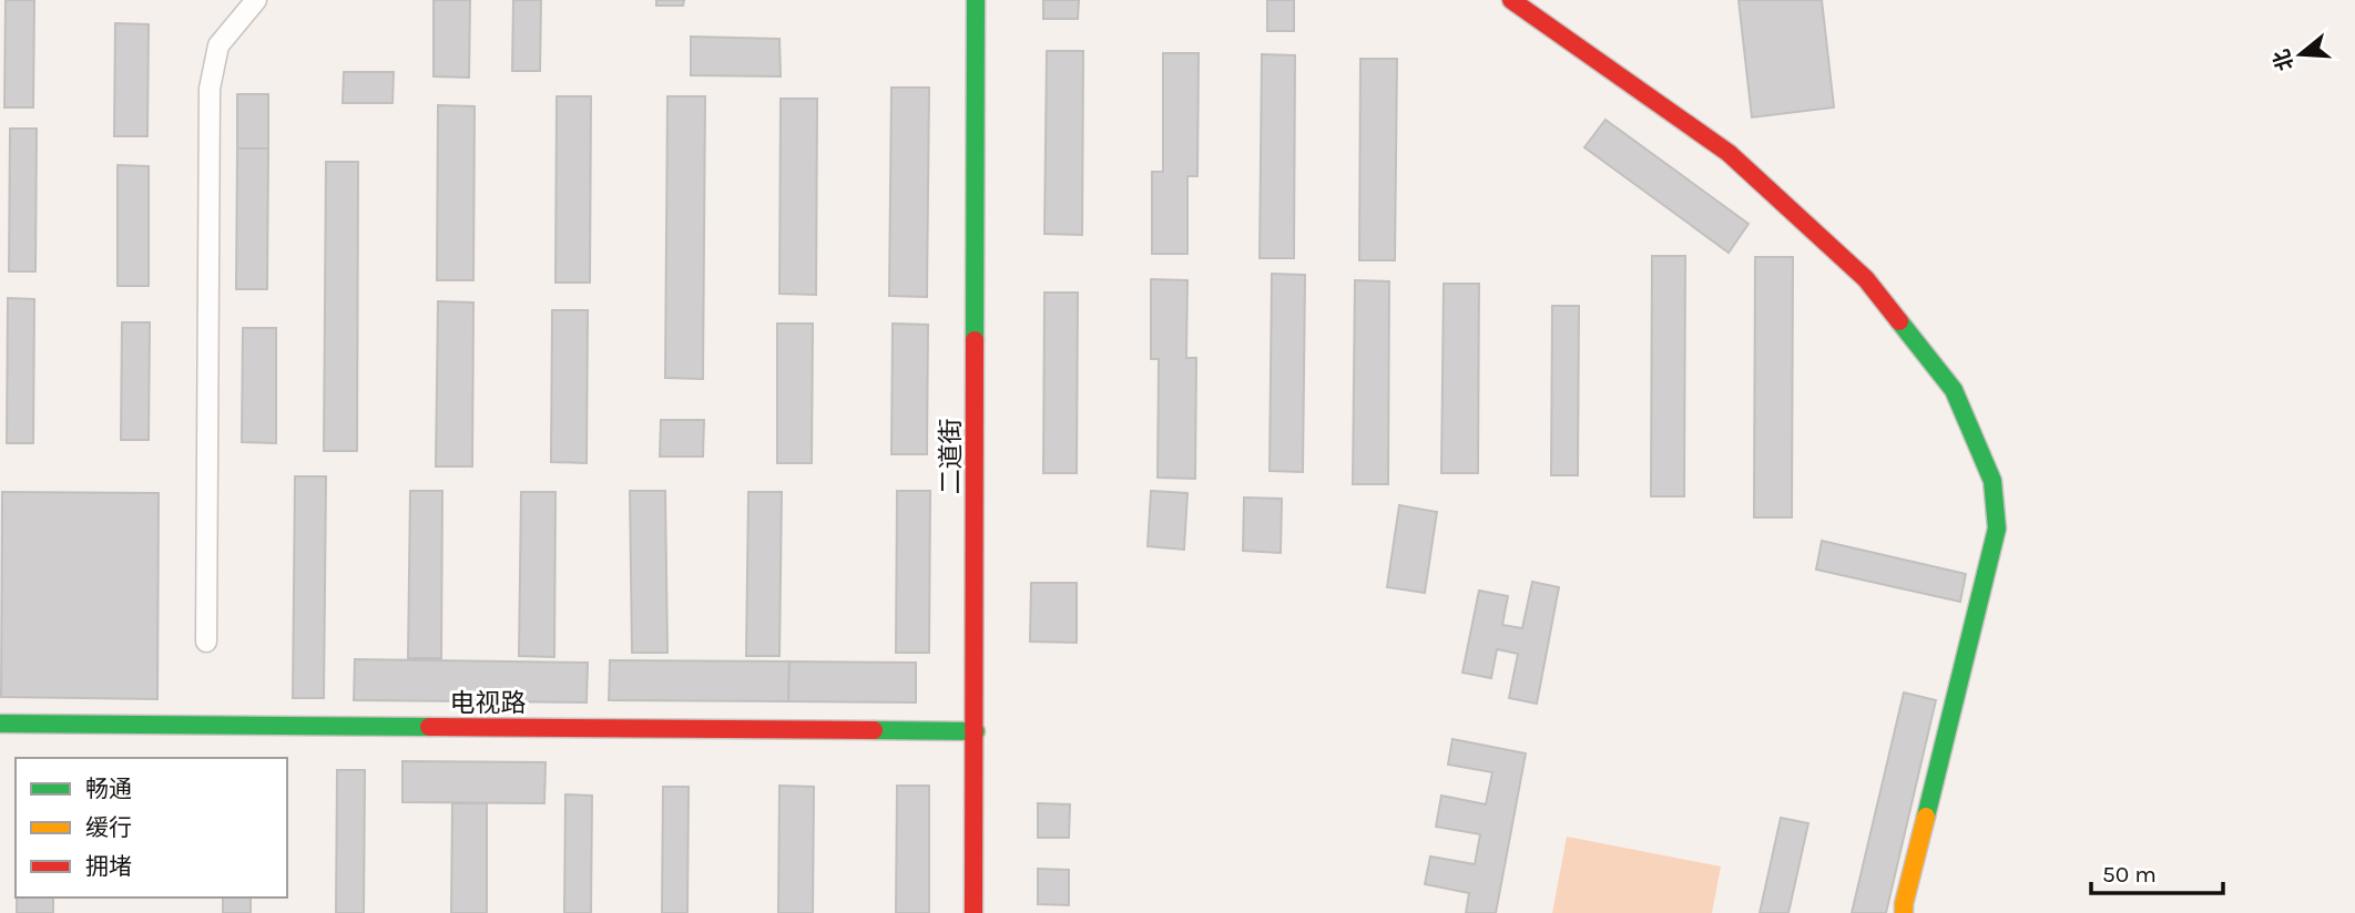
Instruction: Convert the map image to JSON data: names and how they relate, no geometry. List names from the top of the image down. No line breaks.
{"streets":{"street":["二道街","电视路"]},"crossings":[["二道街","电视路"]],"legend":["畅通","缓行","拥堵"],"scale_bar":"50 m","north":"left"}
